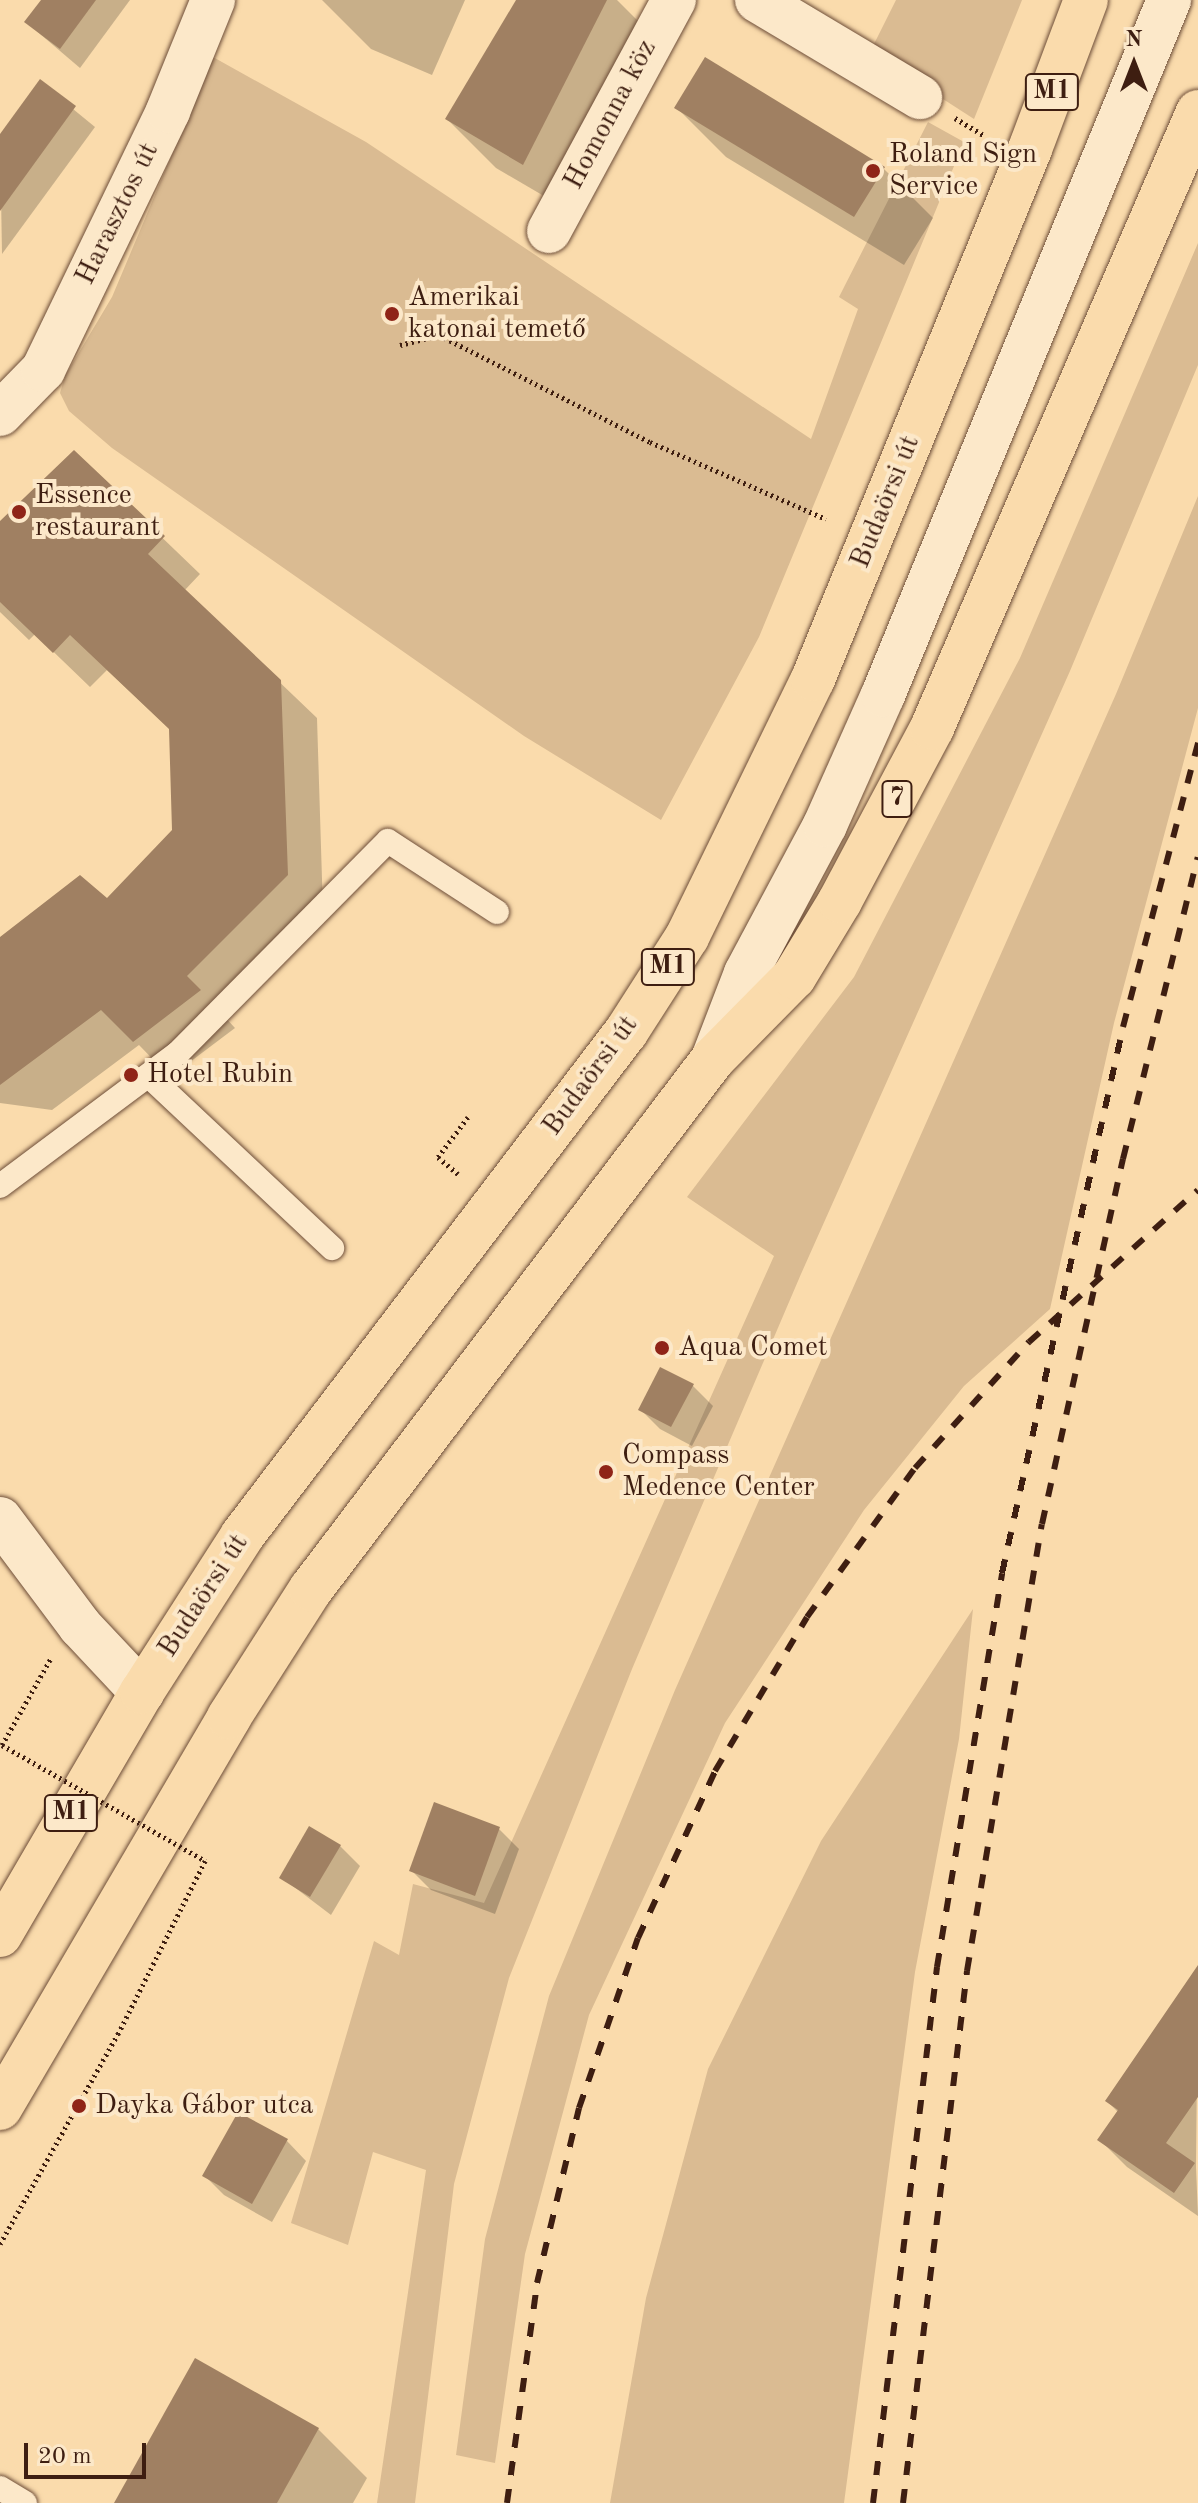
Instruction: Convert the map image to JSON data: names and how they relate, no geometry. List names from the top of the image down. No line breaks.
{"streets":{"main road":["M1","Budaörsi út","7"],"street":["Homonna köz","Harasztos út"]},"places":["Roland Sign Service","Amerikai katonai temető","Essence restaurant","Hotel Rubin","Aqua Comet","Compass Medence Center","Dayka Gábor utca"],"scale_bar":"20 m","north":"top"}
